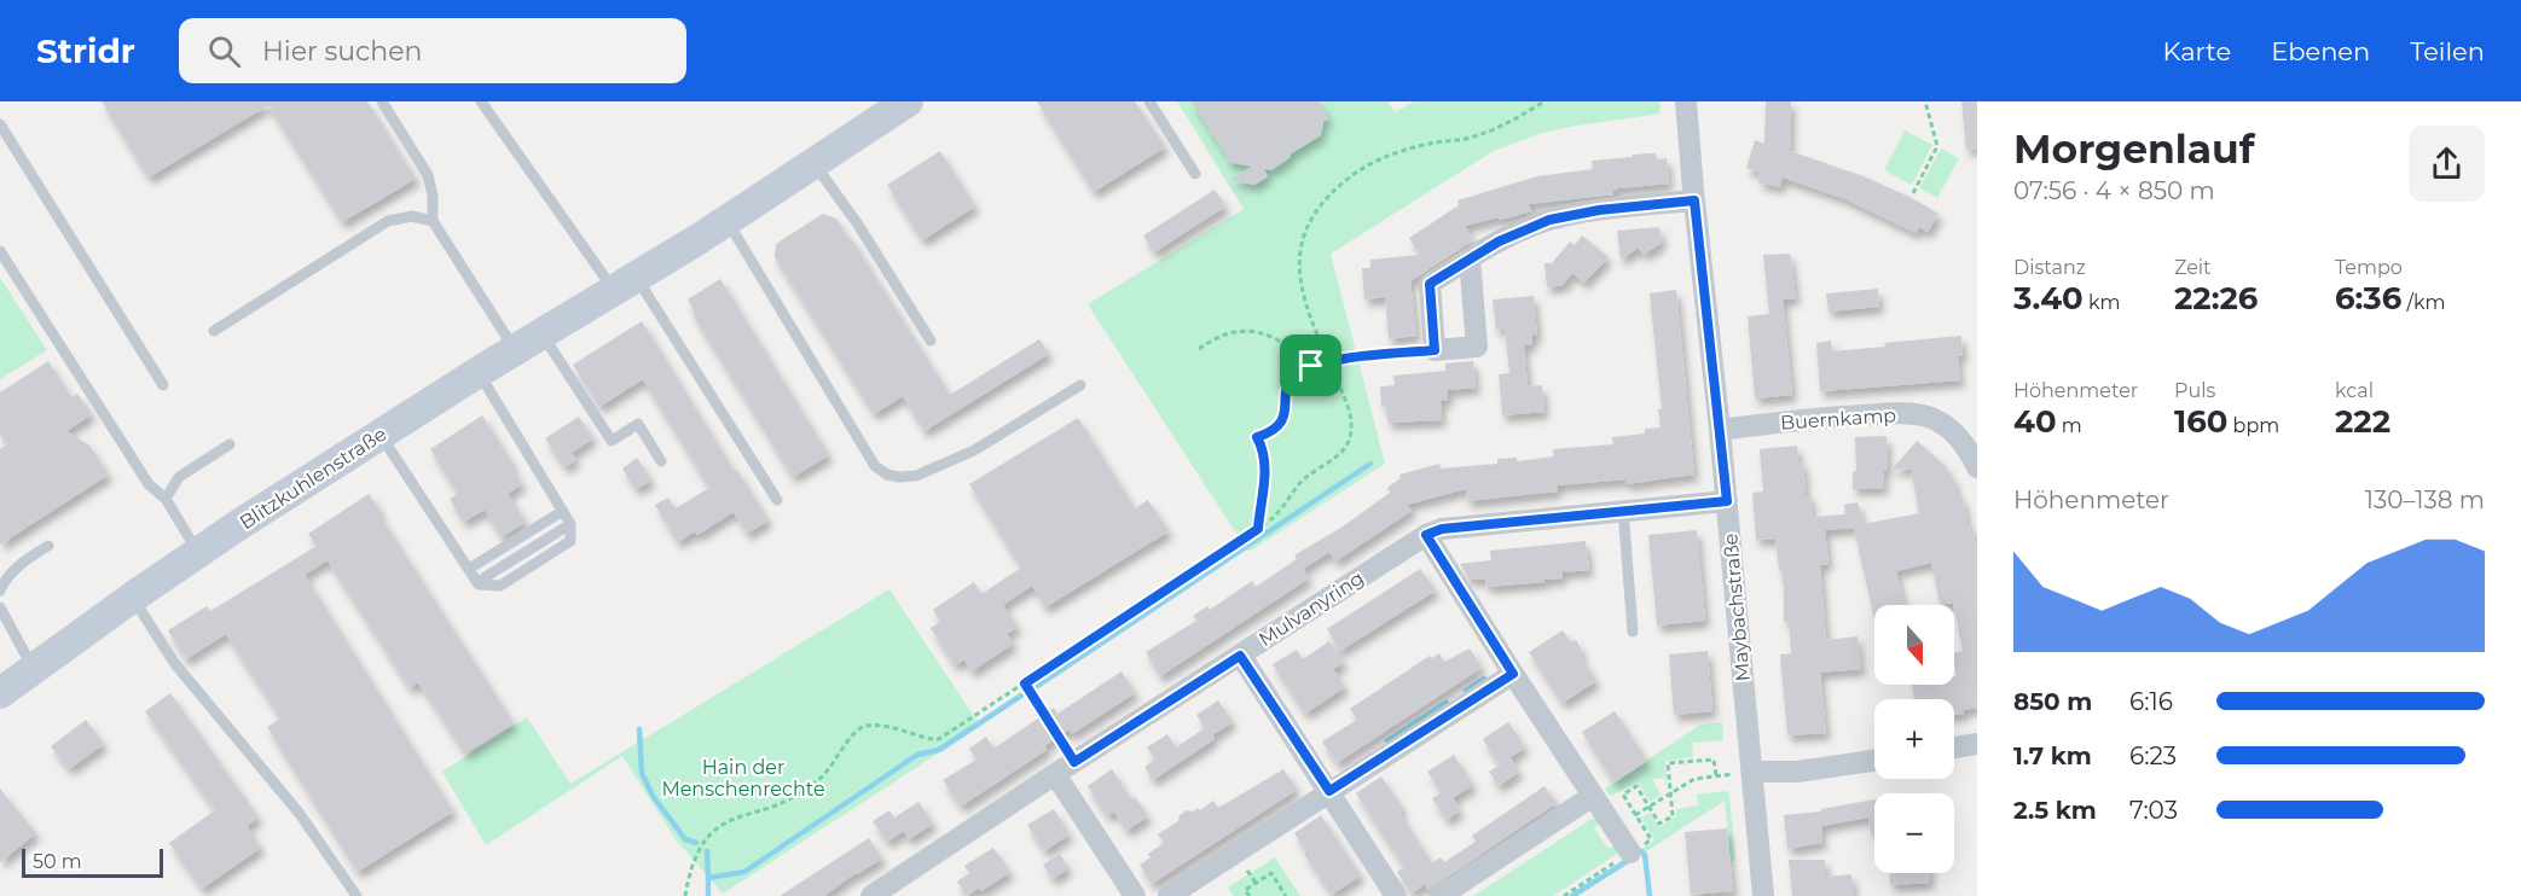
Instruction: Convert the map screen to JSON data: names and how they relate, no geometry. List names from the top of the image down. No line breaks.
{"streets":{"main road":["Blitzkuhlenstraße"],"street":["Buernkamp","Maybachstraße","Mulvanyring"]},"crossings":[["Buernkamp","Maybachstraße"],["Maybachstraße","Mulvanyring"]],"parks":["Hain der Menschenrechte"],"scale_bar":"50 m","north":"bottom","page":{"header":"Stridr","search":"Hier suchen","nav":["Karte","Ebenen","Teilen"],"heading":["Morgenlauf","07:56 · 4 × 850 m"],"stats":[["Distanz","3.40 km"],["Zeit","22:26"],["Tempo","6:36 /km"],["Höhenmeter","40 m"],["Puls","160 bpm"],["kcal","222"]],"chart":["Höhenmeter","130–138 m"],"map_buttons":["+","−"],"list":[{"name":"850 m","note":"6:16"},{"name":"1.7 km","note":"6:23"},{"name":"2.5 km","note":"7:03"}],"scale":"50 m"}}
